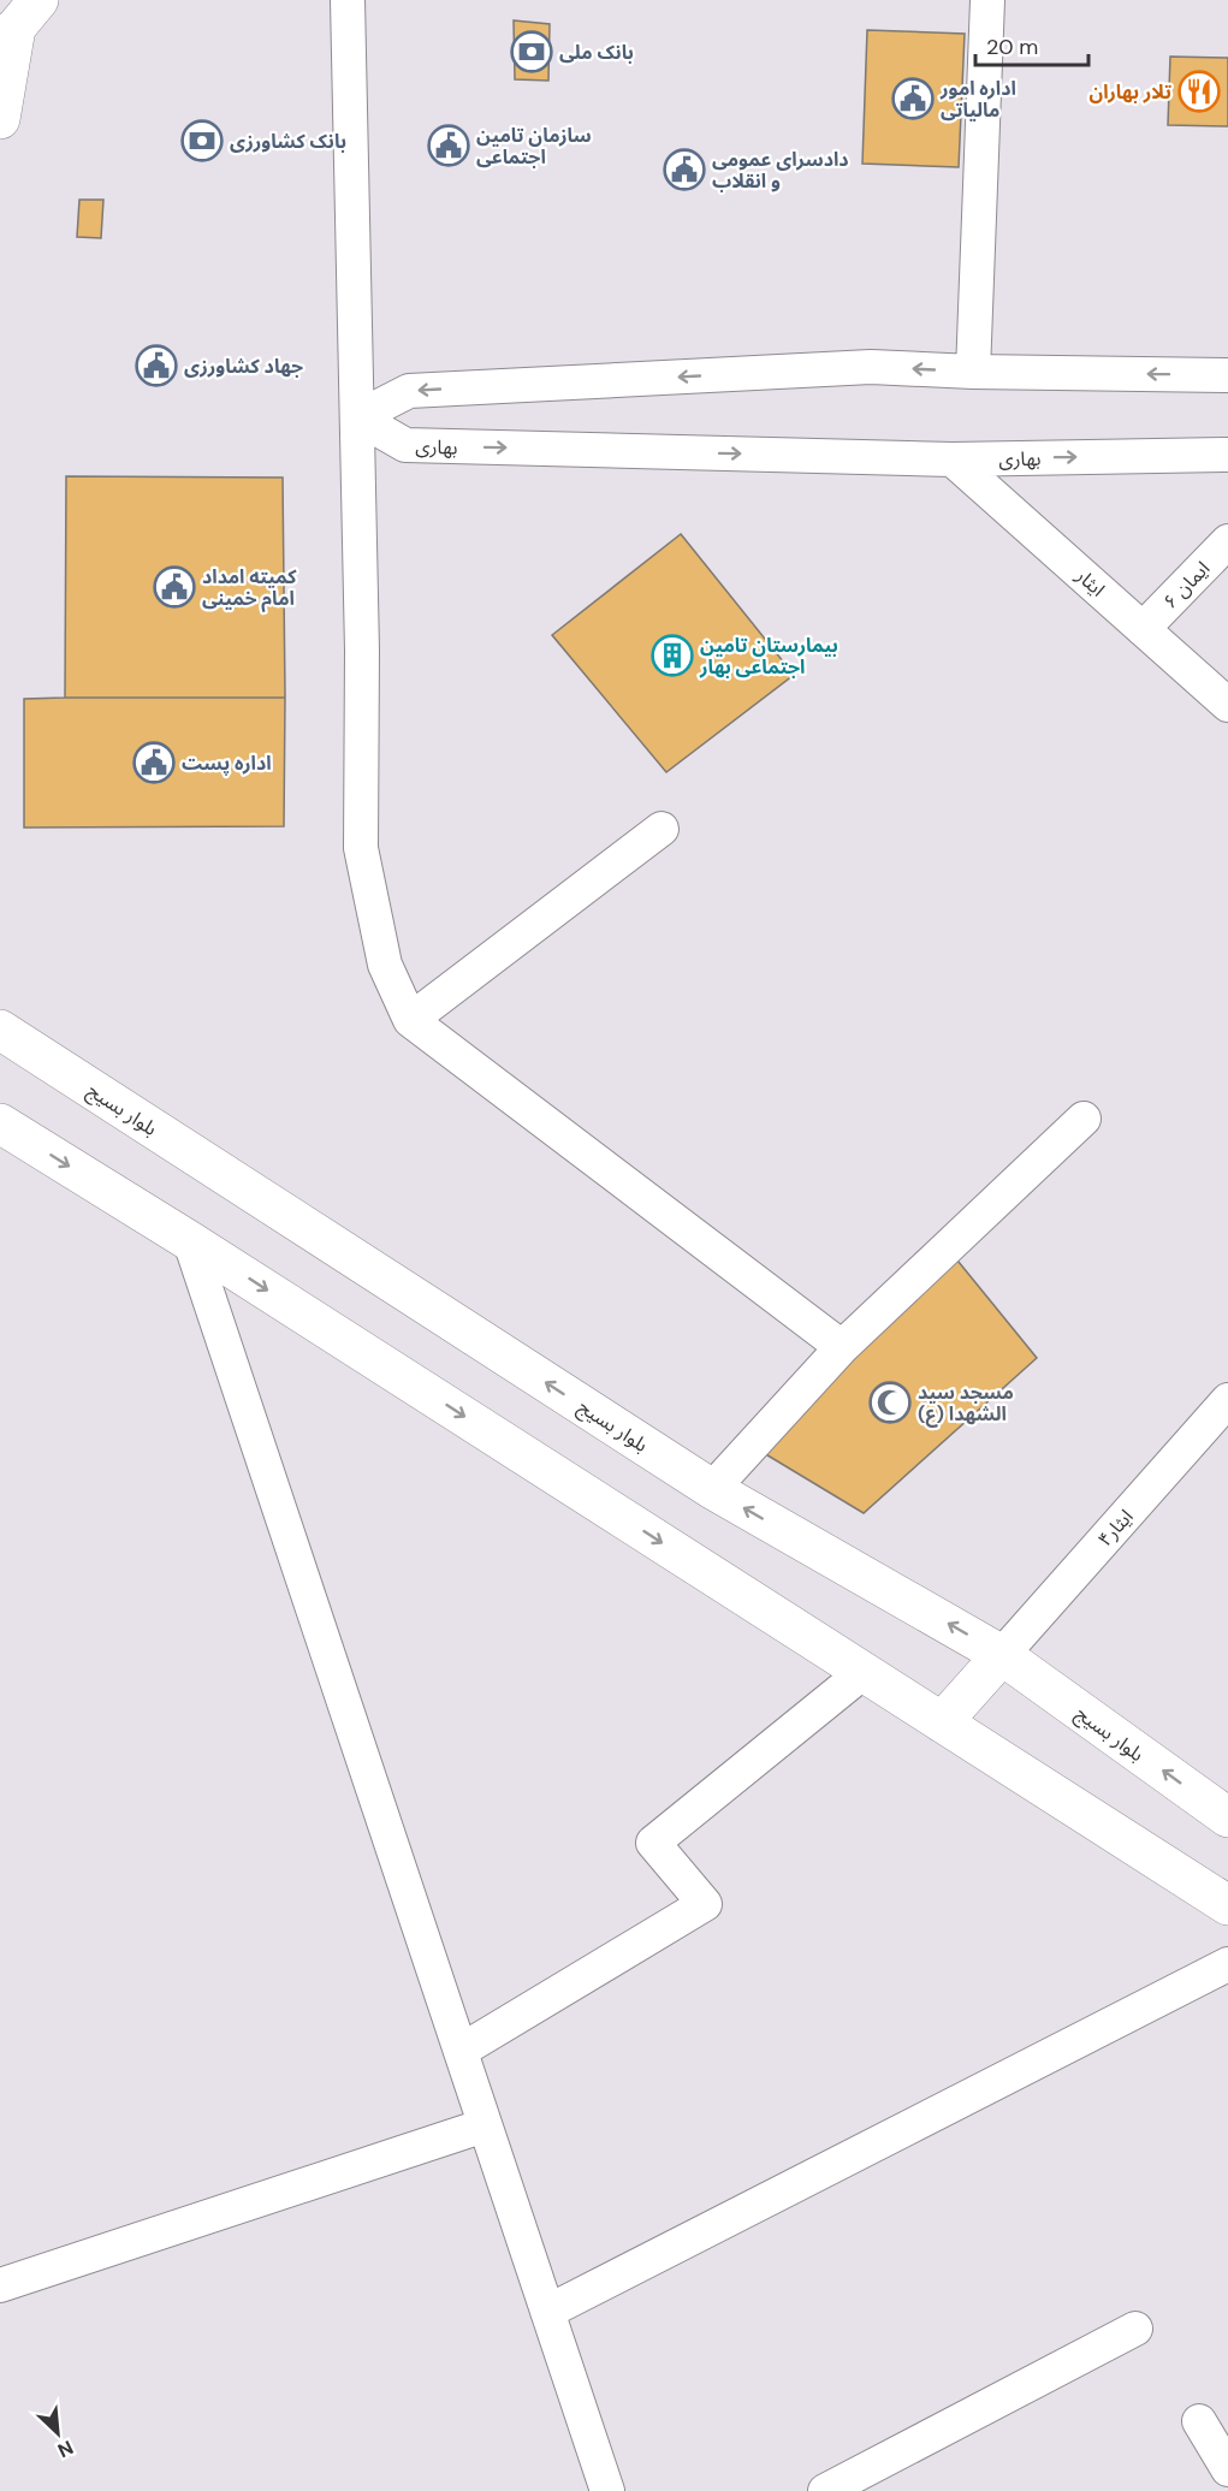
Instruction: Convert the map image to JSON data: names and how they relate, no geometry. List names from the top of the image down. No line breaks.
{"streets":{"street":["بهاری","ایثار","ایمان ۶","بلوار بسیج","ایثار۴"]},"crossings":[["بهاری","ایثار"],["ایثار","ایمان ۶"],["بلوار بسیج","ایثار۴"]],"places":{"bank":["بانک ملی","بانک کشاورزی"],"restaurant":["تلار بهاران"],"public building":["اداره امور مالیاتی","سازمان تامین اجتماعی","دادسرای عمومی و انقلاب","جهاد کشاورزی","کمیته امداد امام خمینی","اداره پست"],"building":["بیمارستان تامین اجتماعی بهار"],"mosque":["مسجد سید الشهدا (ع)"]},"scale_bar":"20 m","north":"bottom right"}
